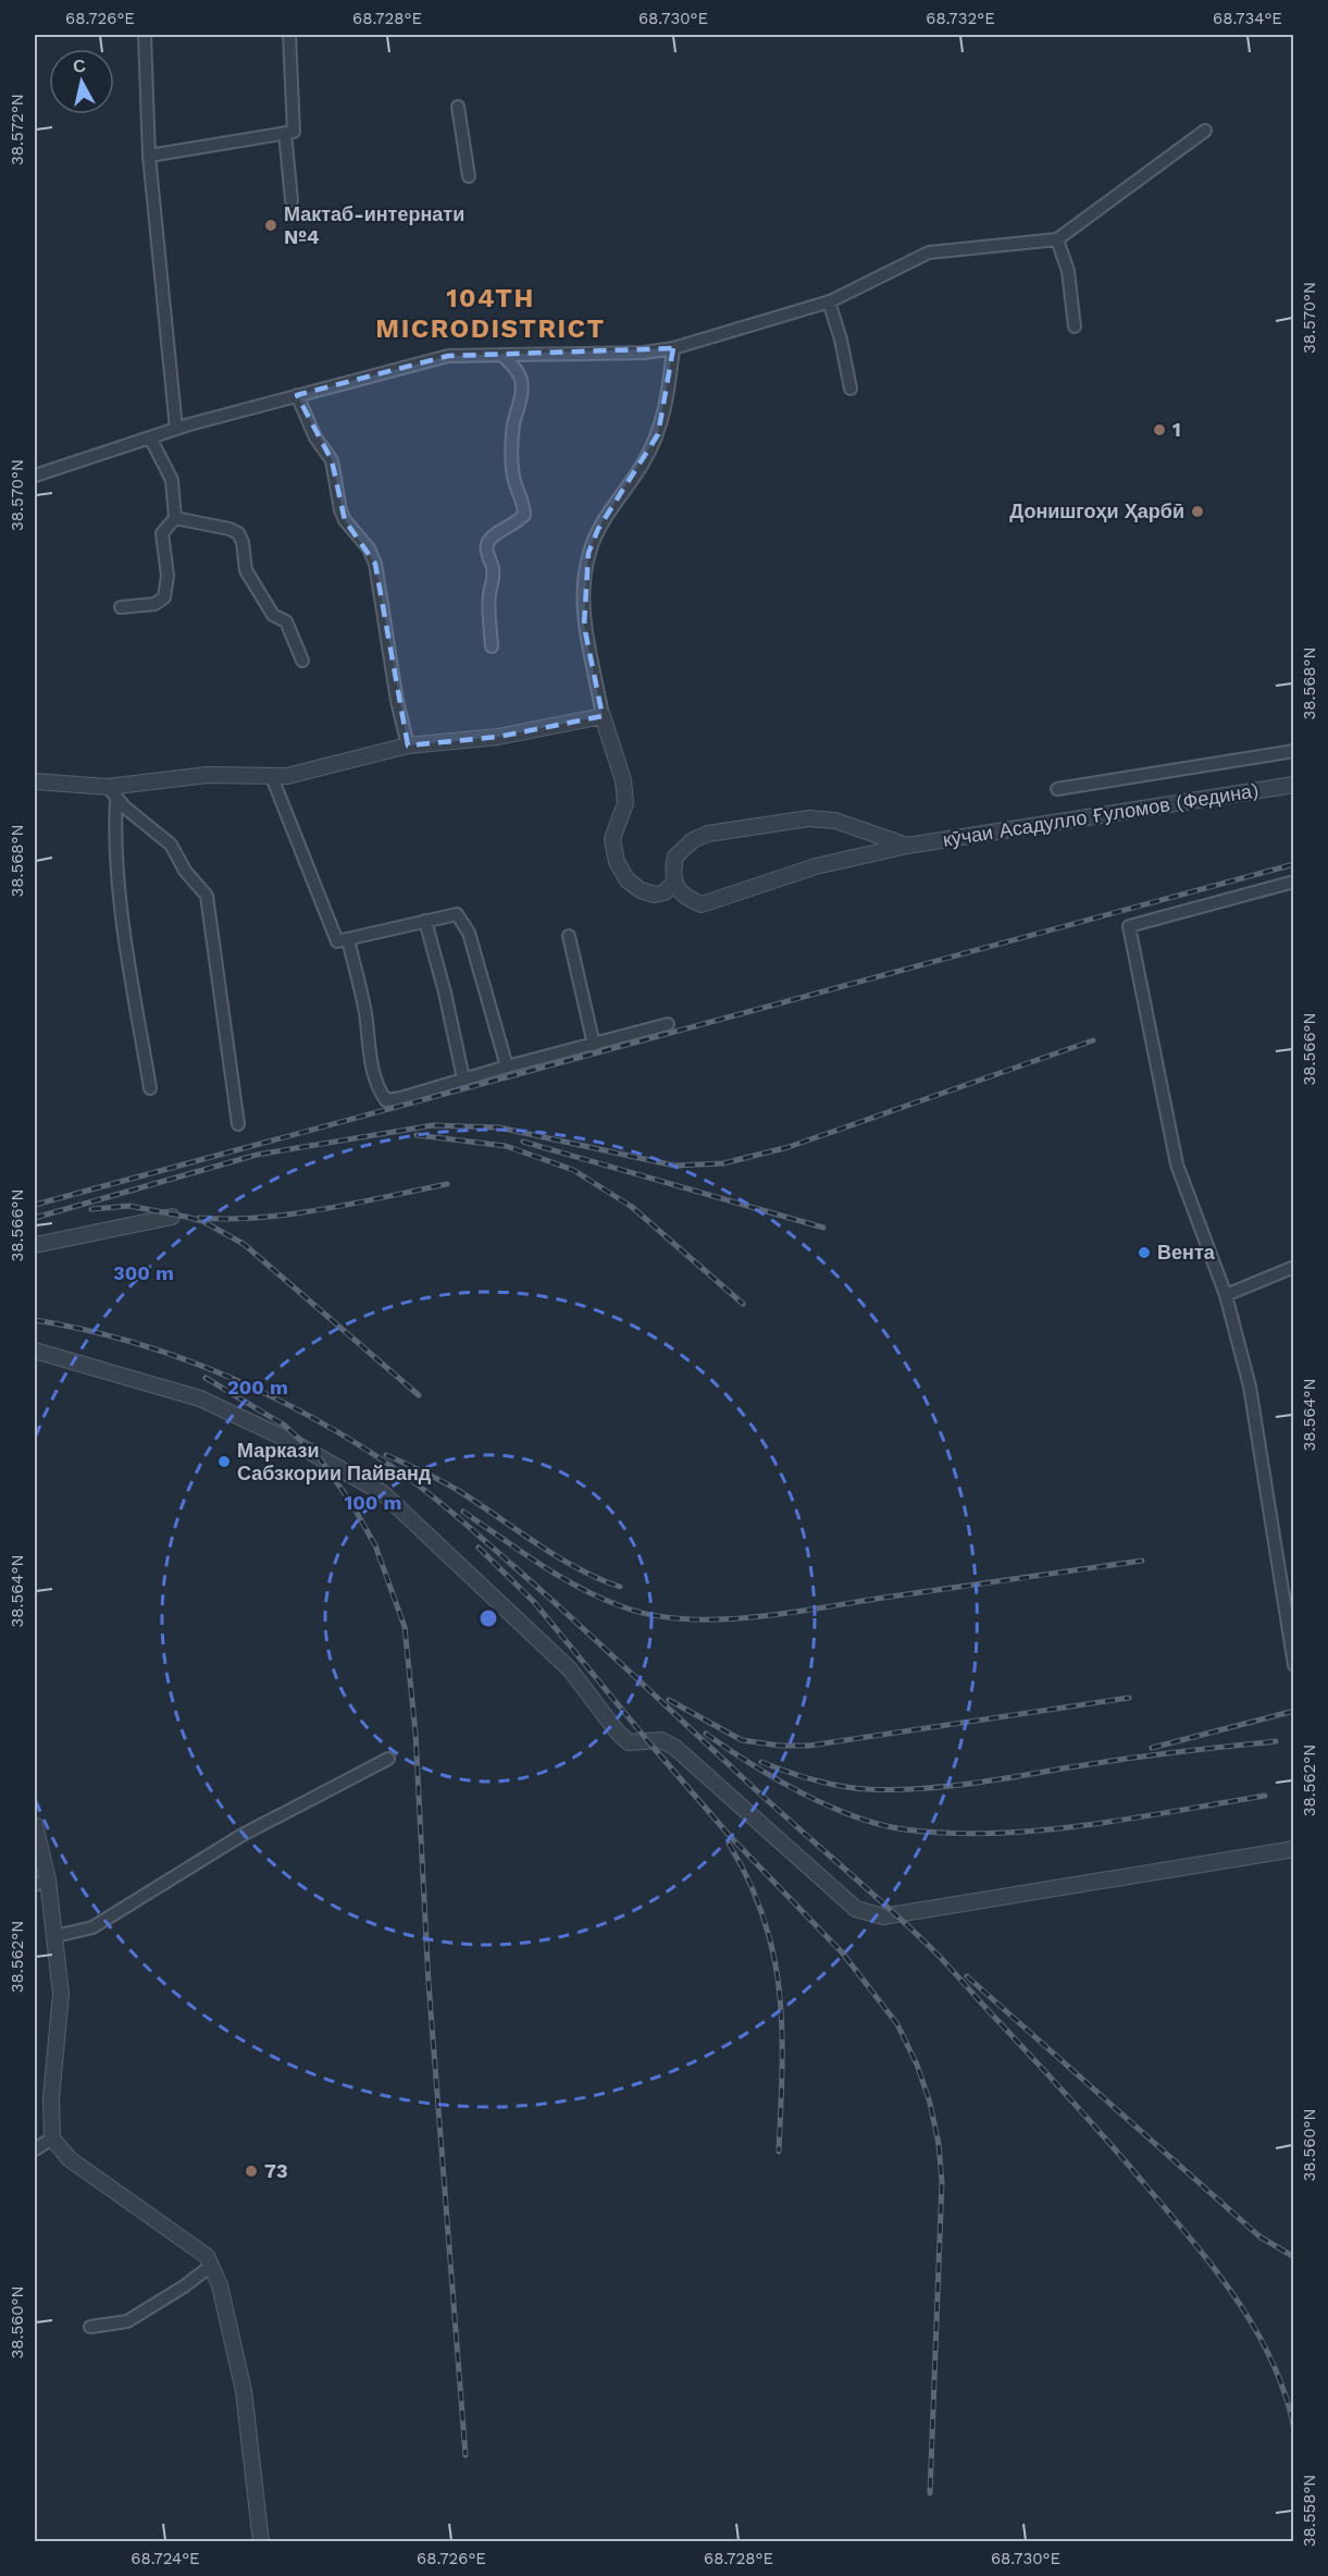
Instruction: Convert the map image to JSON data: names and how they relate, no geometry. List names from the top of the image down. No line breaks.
{"streets":{"street":["кӯчаи Асадулло Ғуломов (Федина)"]},"districts":["104TH MICRODISTRICT"],"places":["Мактаб-интернати №4","1","Донишгоҳи Ҳарбӣ","Вента","Маркази Сабзкории Пайванд","73"],"north":"top","coordinates":["68.726°E","68.728°E","68.730°E","68.732°E","68.734°E","38.572°N","38.570°N","38.568°N","38.566°N","38.564°N","38.562°N","38.560°N","38.558°N","68.724°E"],"rings":["300 m","200 m","100 m"]}
